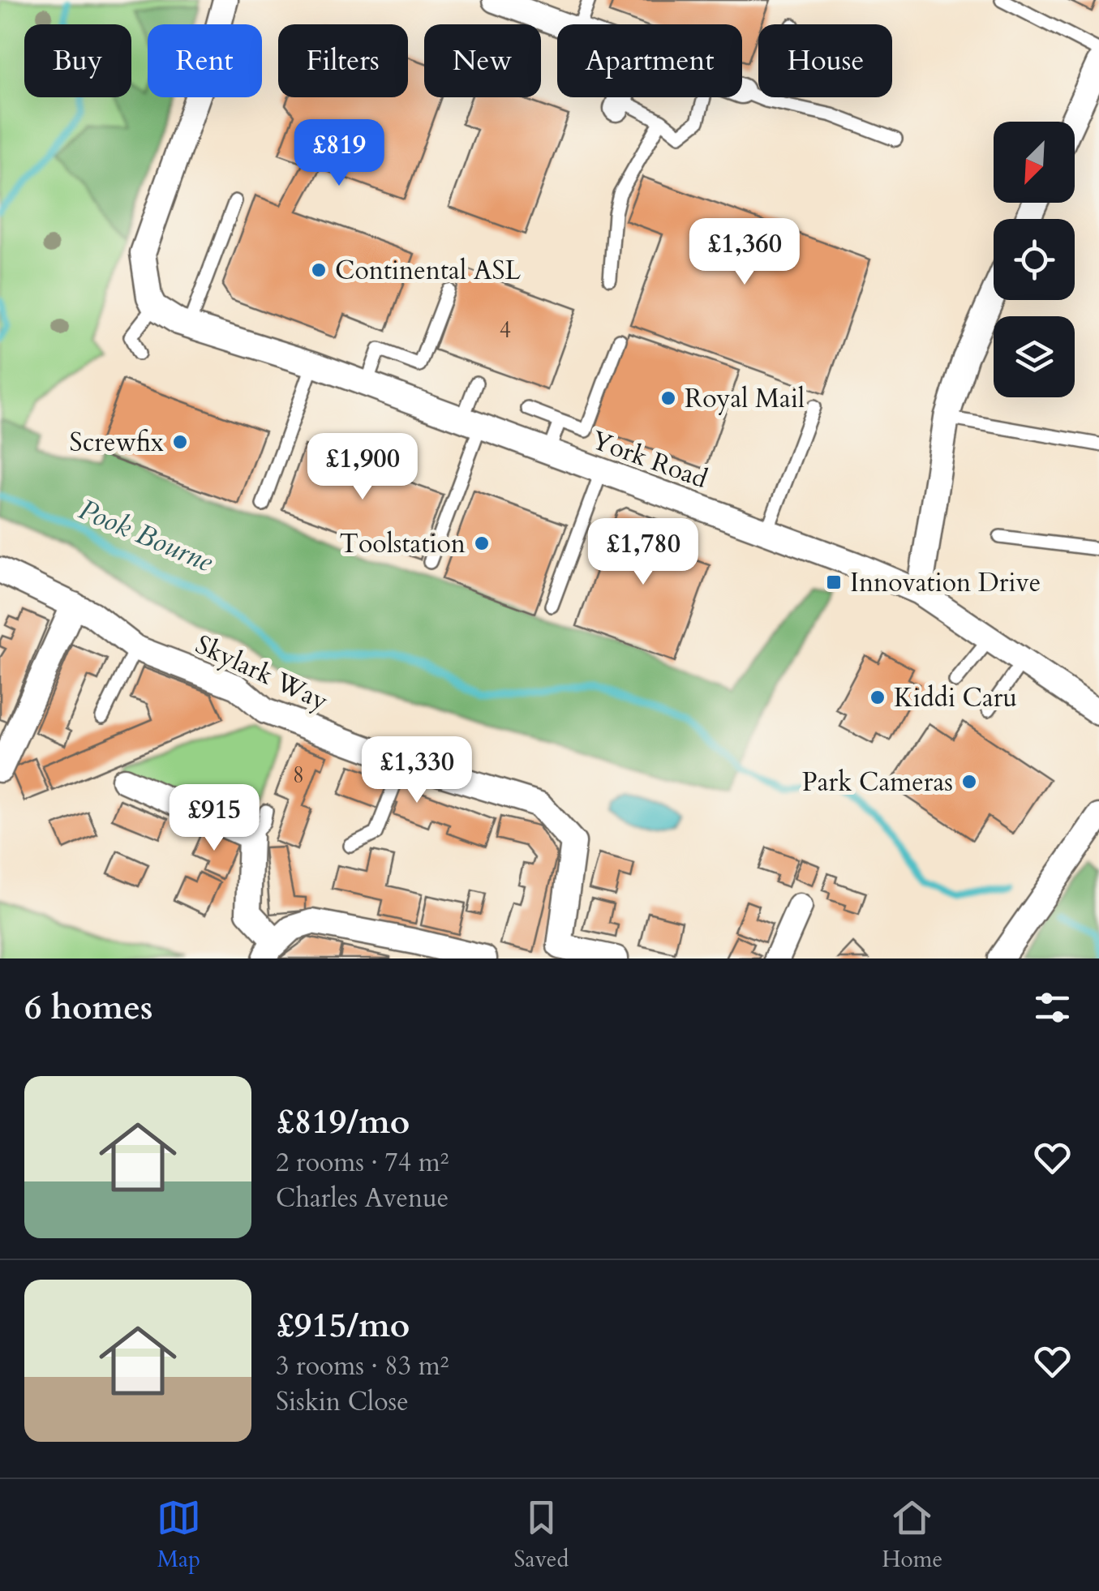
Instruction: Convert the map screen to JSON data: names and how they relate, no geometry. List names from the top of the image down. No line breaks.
{"streets":{"street":["York Road","Skylark Way"]},"water":["Pook Bourne"],"places":{"other":["Continental ASL","Royal Mail","Screwfix","Toolstation","Kiddi Caru","Park Cameras"],"transit":["Innovation Drive"]},"house_numbers":["4","8"],"north":"bottom left","page":{"chip":["Buy","Rent","Filters","New","Apartment","House"],"price":["£819","£1,360","£1,900","£1,780","£1,330","£915"],"heading":"6 homes","list":[{"name":"£819/mo","note":"2 rooms · 74 m² · Charles Avenue"},{"name":"£915/mo","note":"3 rooms · 83 m² · Siskin Close"}],"tabs":["Map","Saved","Home"]}}
